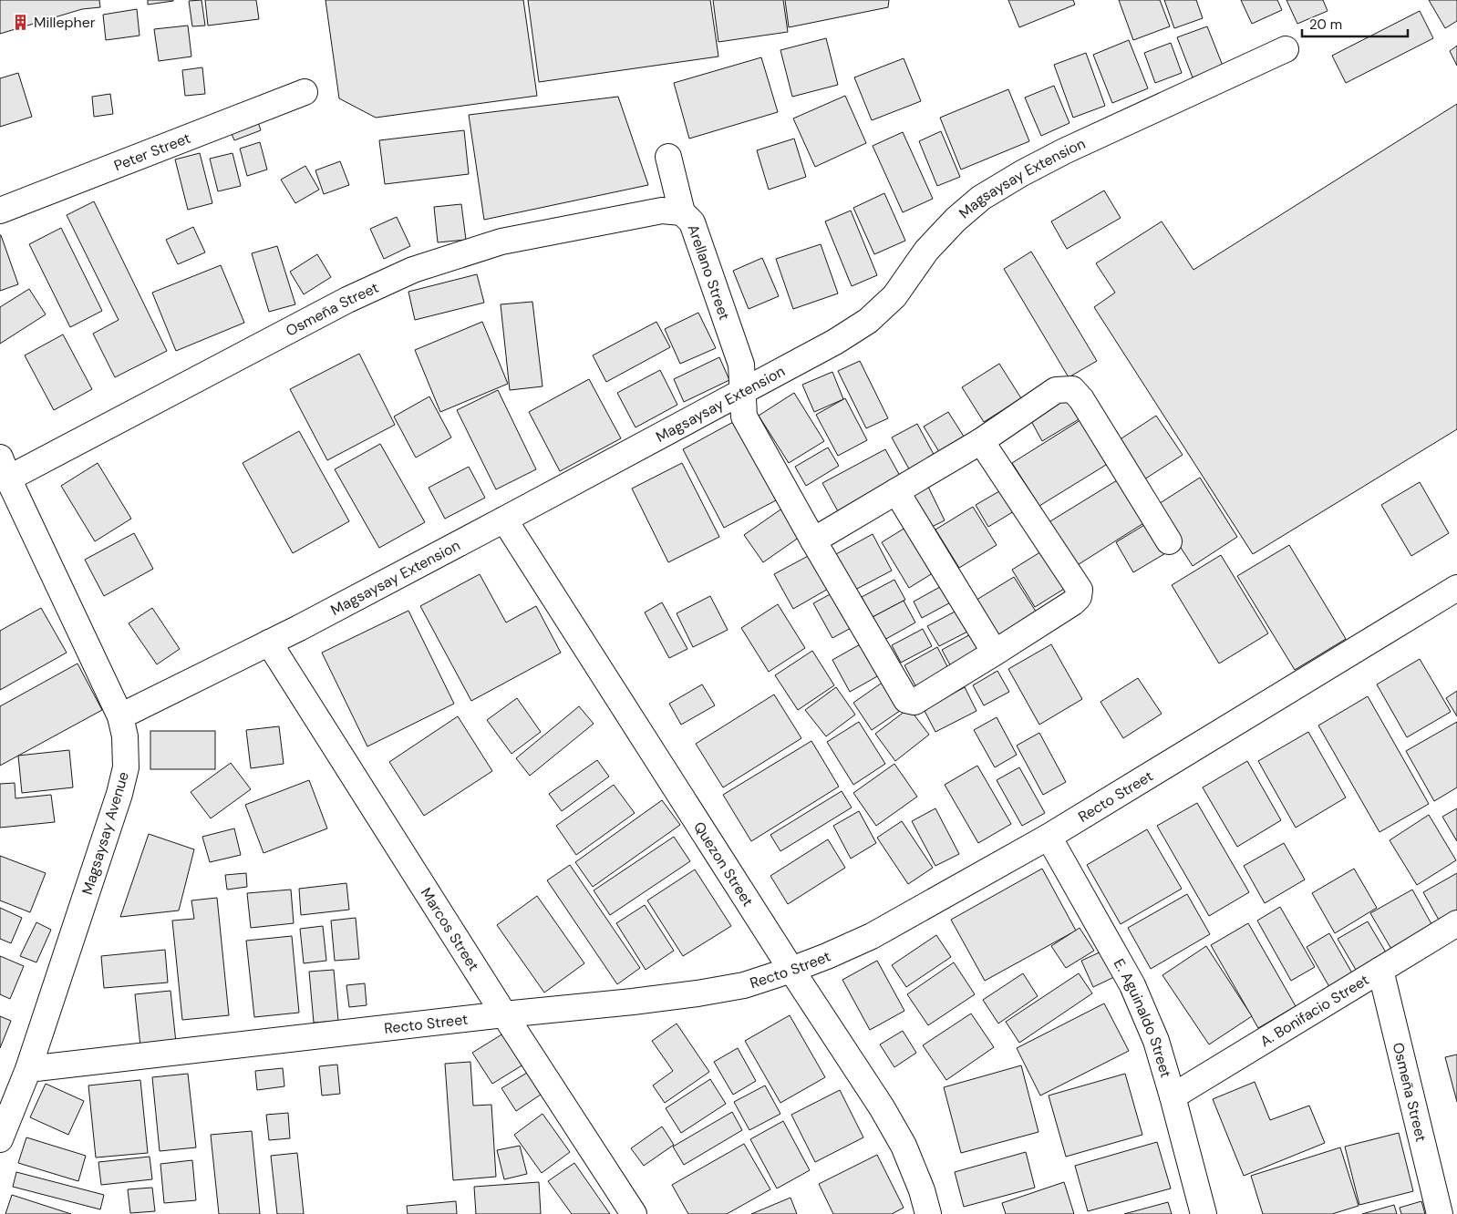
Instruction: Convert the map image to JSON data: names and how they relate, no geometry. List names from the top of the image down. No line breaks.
{"streets":{"street":["Peter Street","Magsaysay Extension","Arellano Street","Osmeña Street","Recto Street","Magsaysay Avenue","Quezon Street","Marcos Street","A. Bonifacio Street","E. Aguinaldo Street"]},"crossings":[["Magsaysay Extension","Arellano Street"],["Magsaysay Extension","Magsaysay Avenue"],["Magsaysay Extension","Quezon Street"],["Magsaysay Extension","Marcos Street"],["Arellano Street","Osmeña Street"],["Osmeña Street","Magsaysay Avenue"],["Osmeña Street","A. Bonifacio Street"],["Recto Street","Magsaysay Avenue"],["Recto Street","Quezon Street"],["Recto Street","Marcos Street"],["Recto Street","E. Aguinaldo Street"],["A. Bonifacio Street","E. Aguinaldo Street"]],"places":{"building":["Millepher"]},"scale_bar":"20 m"}
